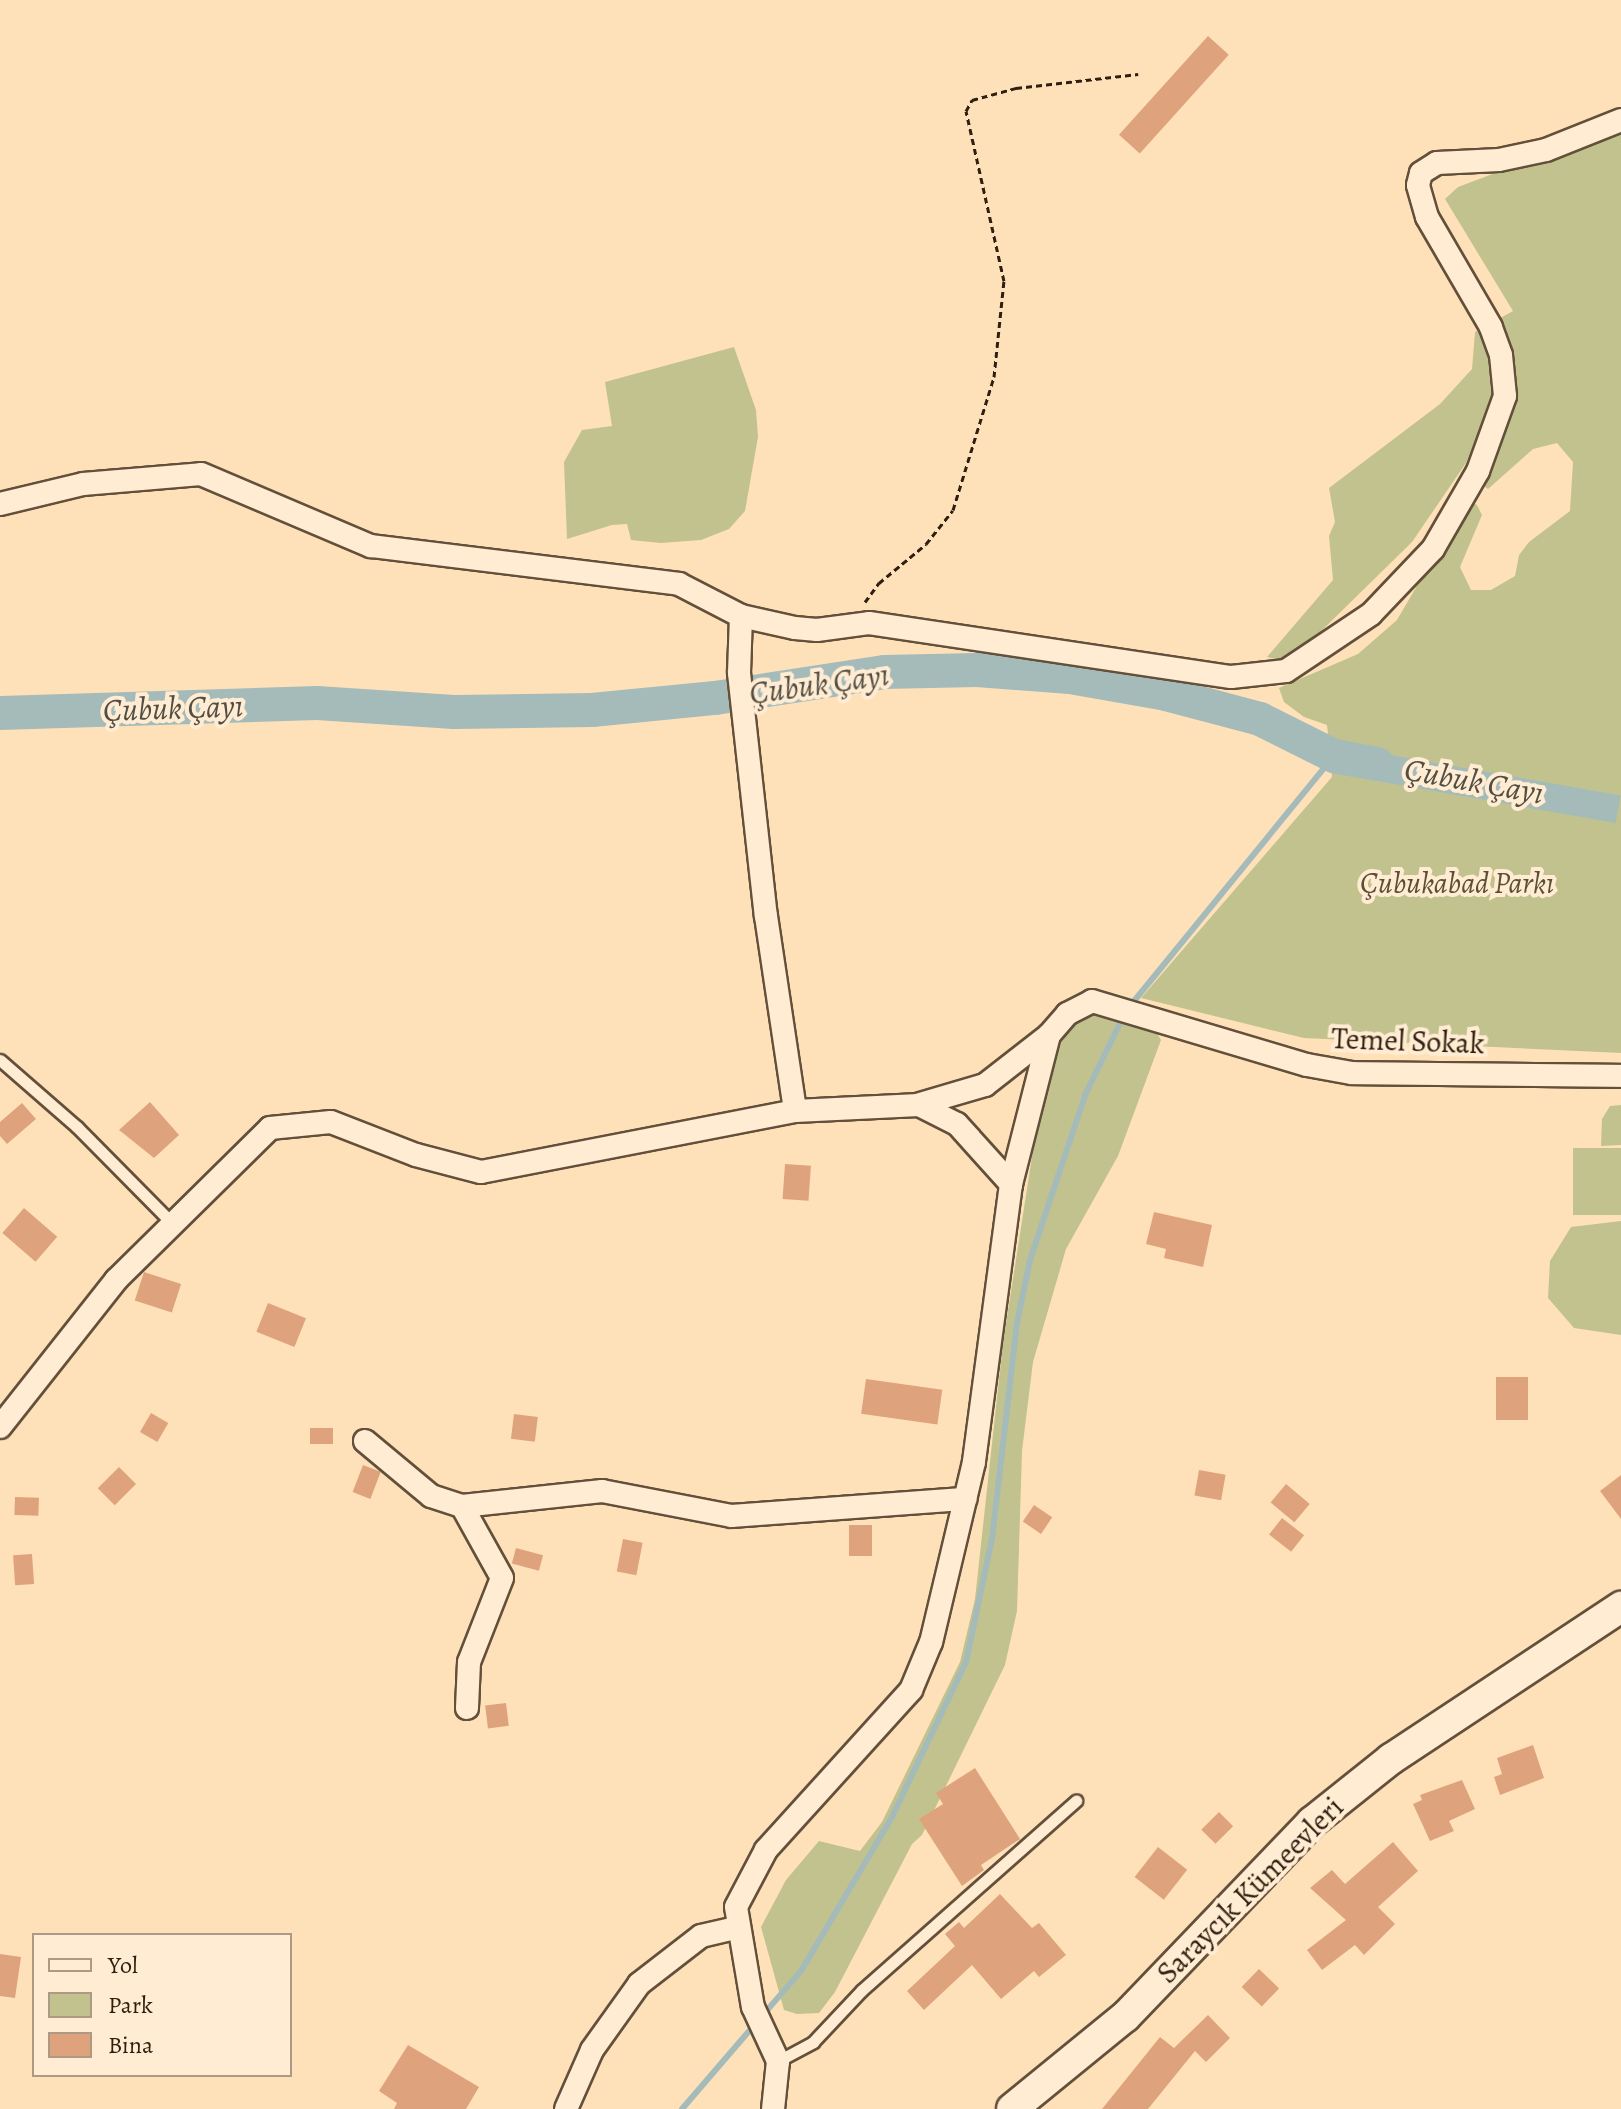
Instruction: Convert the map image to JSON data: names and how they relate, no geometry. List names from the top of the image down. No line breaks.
{"streets":{"main road":["Saraycık Kümeevleri"],"street":["Temel Sokak"]},"water":["Çubuk Çayı"],"parks":["Çubukabad Parkı"],"legend":["Yol","Park","Bina"]}
